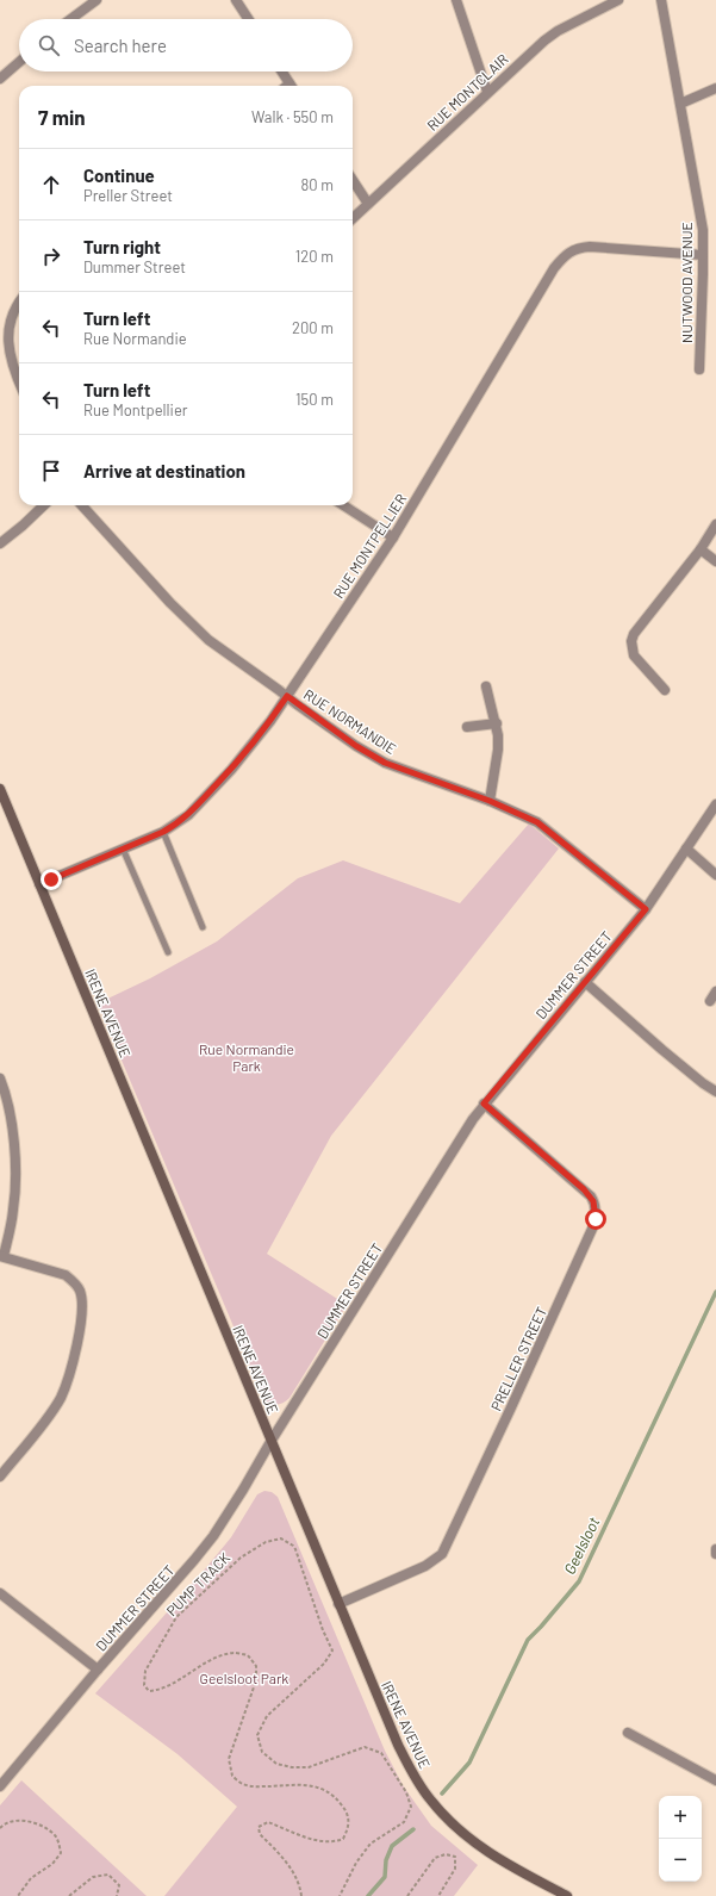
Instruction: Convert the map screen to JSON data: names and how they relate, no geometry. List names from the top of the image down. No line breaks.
{"streets":{"street":["RUE MONTCLAIR","NUTWOOD AVENUE","RUE MONTPELLIER","RUE NORMANDIE","DUMMER STREET","IRENE AVENUE","PRELLER STREET"],"path":["PUMP TRACK"]},"crossings":[["NUTWOOD AVENUE","RUE MONTPELLIER"],["RUE MONTPELLIER","RUE NORMANDIE"],["RUE MONTPELLIER","IRENE AVENUE"],["RUE NORMANDIE","DUMMER STREET"],["DUMMER STREET","IRENE AVENUE"],["DUMMER STREET","PRELLER STREET"],["IRENE AVENUE","PRELLER STREET"]],"water":["Geelsloot"],"parks":["Rue Normandie Park","Geelsloot Park"],"page":{"search":"Search here","heading":["7 min","Walk · 550 m"],"list":[["Continue","Preller Street","80 m"],["Turn right","Dummer Street","120 m"],["Turn left","Rue Normandie","200 m"],["Turn left","Rue Montpellier","150 m"],"Arrive at destination"],"map_buttons":["+","−"]}}
